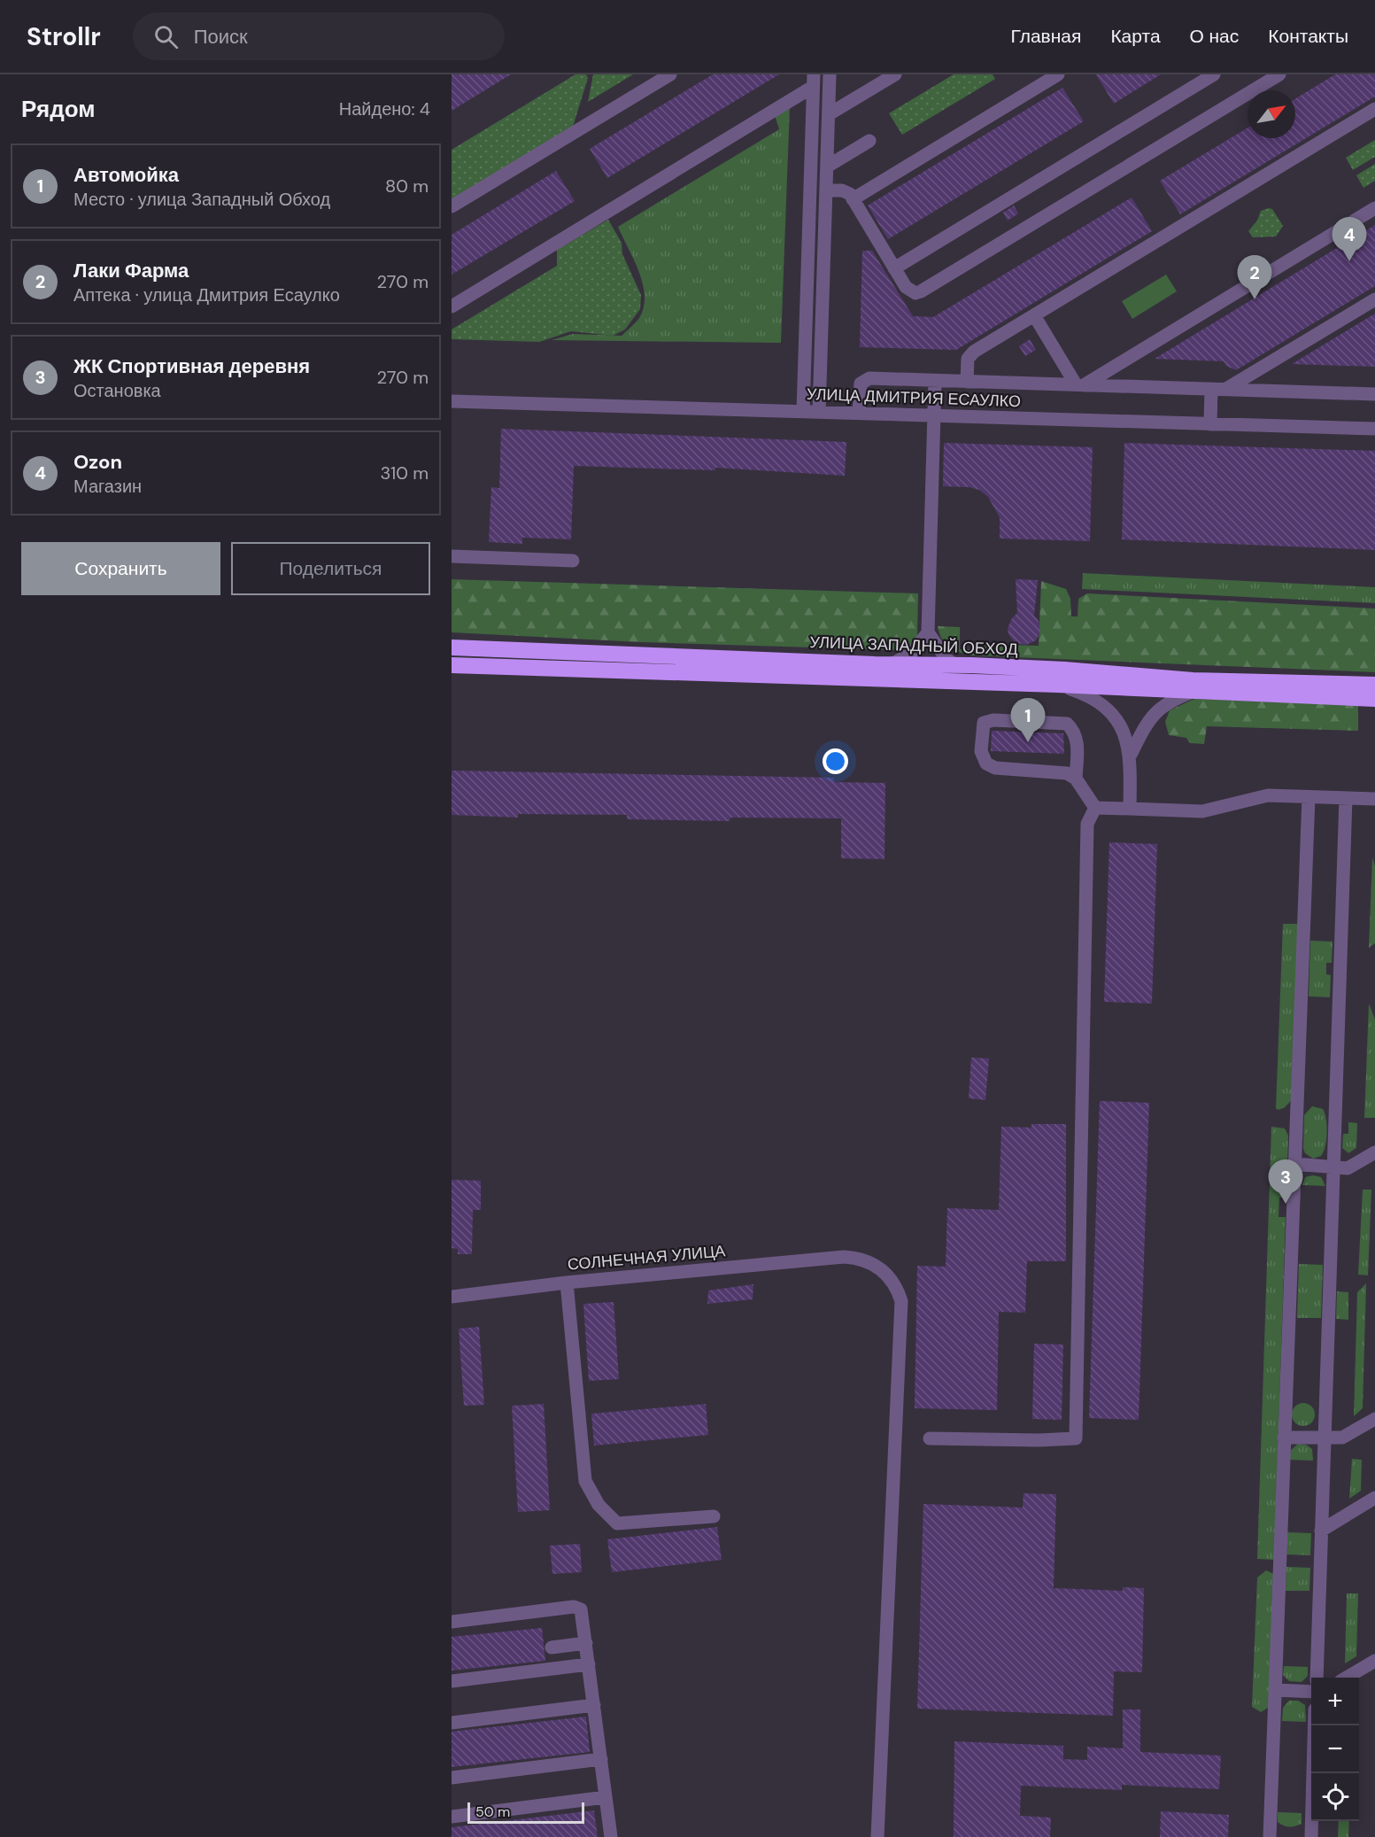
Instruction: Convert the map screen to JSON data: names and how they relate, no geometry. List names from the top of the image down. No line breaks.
{"streets":{"highway":["УЛИЦА ЗАПАДНЫЙ ОБХОД"],"street":["УЛИЦА ДМИТРИЯ ЕСАУЛКО","СОЛНЕЧНАЯ УЛИЦА"]},"scale_bar":"50 m","north":"top right","page":{"header":"Strollr","search":"Поиск","nav":["Главная","Карта","О нас","Контакты"],"heading":["Рядом","Найдено: 4"],"list":[{"mark":"1","name":"Автомойка","note":"Место · улица Западный Обход","value":"80 m"},{"mark":"2","name":"Лаки Фарма","note":"Аптека · улица Дмитрия Есаулко","value":"270 m"},{"mark":"3","name":"ЖК Спортивная деревня","note":"Остановка","value":"270 m"},{"mark":"4","name":"Ozon","note":"Магазин","value":"310 m"}],"pins":["4","2","1","3"],"buttons":["Сохранить","Поделиться"],"map_buttons":["+","−"],"scale":"50 m"}}
